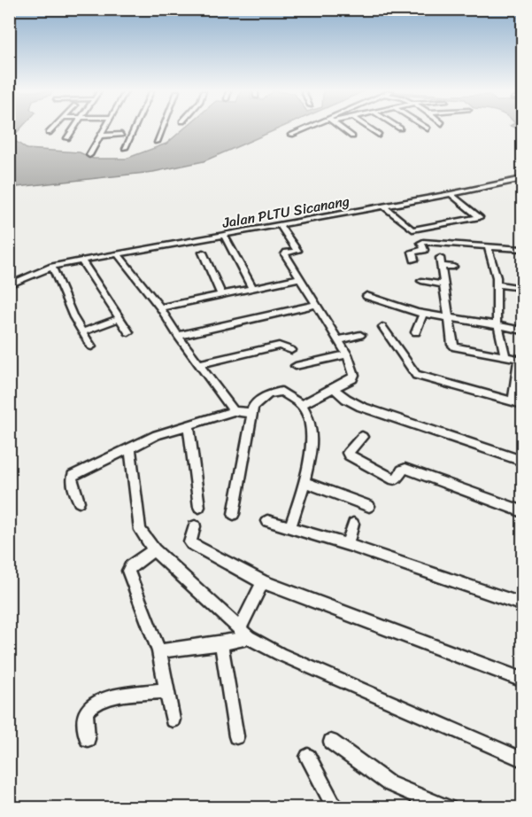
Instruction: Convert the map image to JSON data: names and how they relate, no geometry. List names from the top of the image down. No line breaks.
{"streets":{"street":["Jalan PLTU Sicanang"]}}
